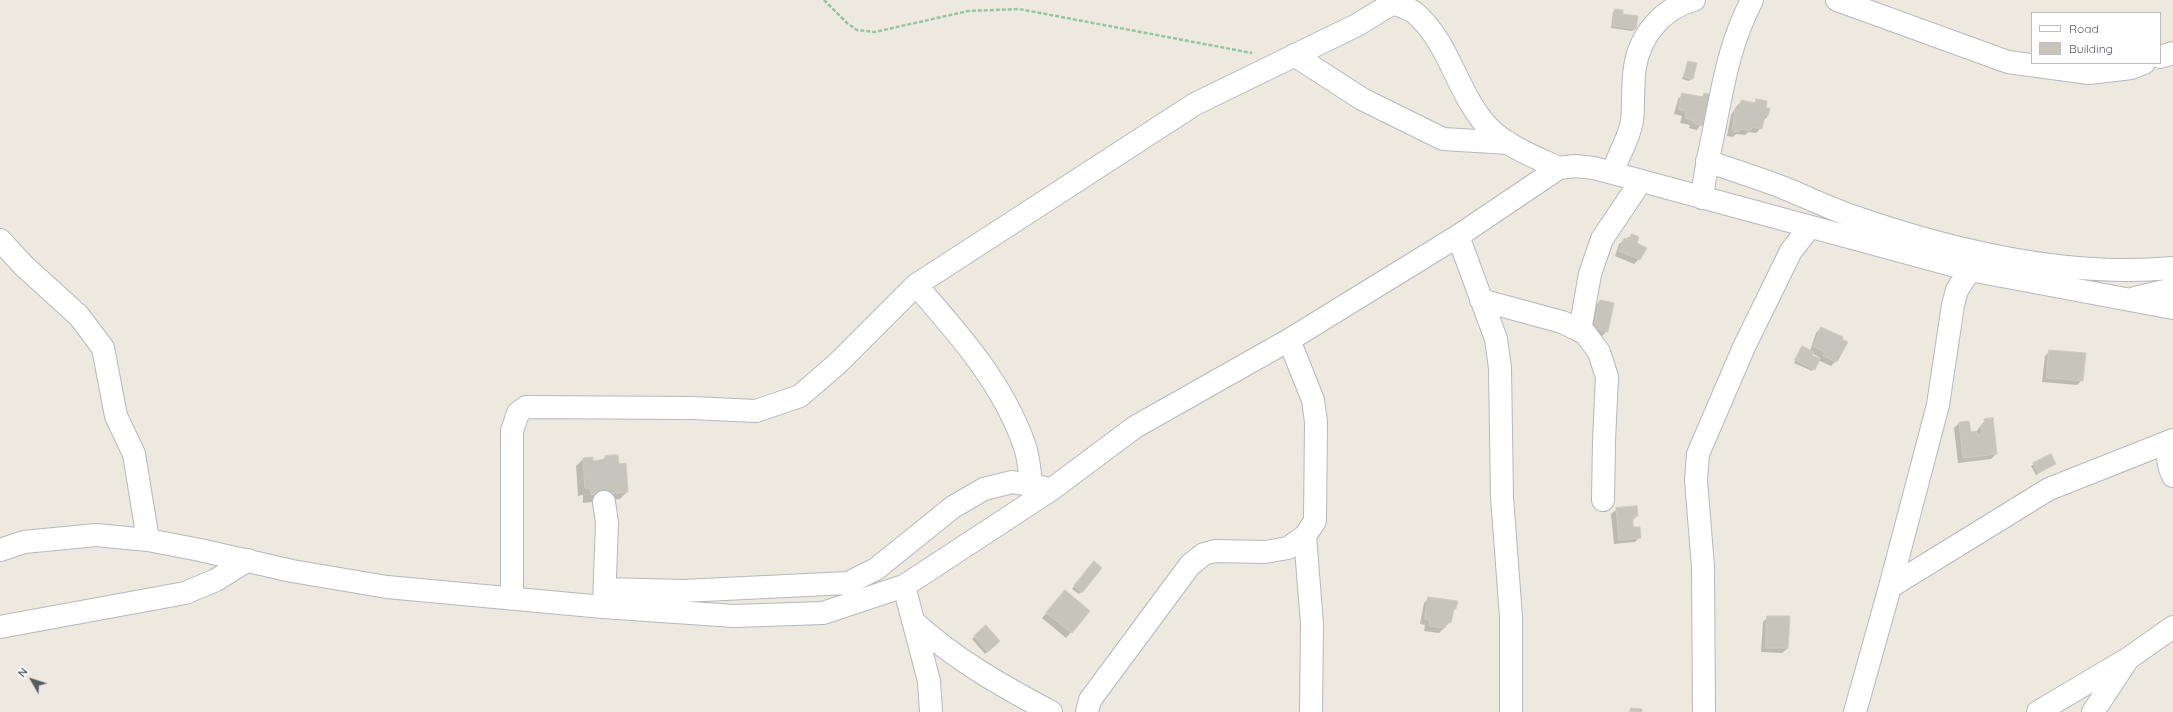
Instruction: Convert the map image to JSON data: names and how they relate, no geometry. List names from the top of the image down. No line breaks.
{"legend":["Road","Building"],"north":"top left"}
